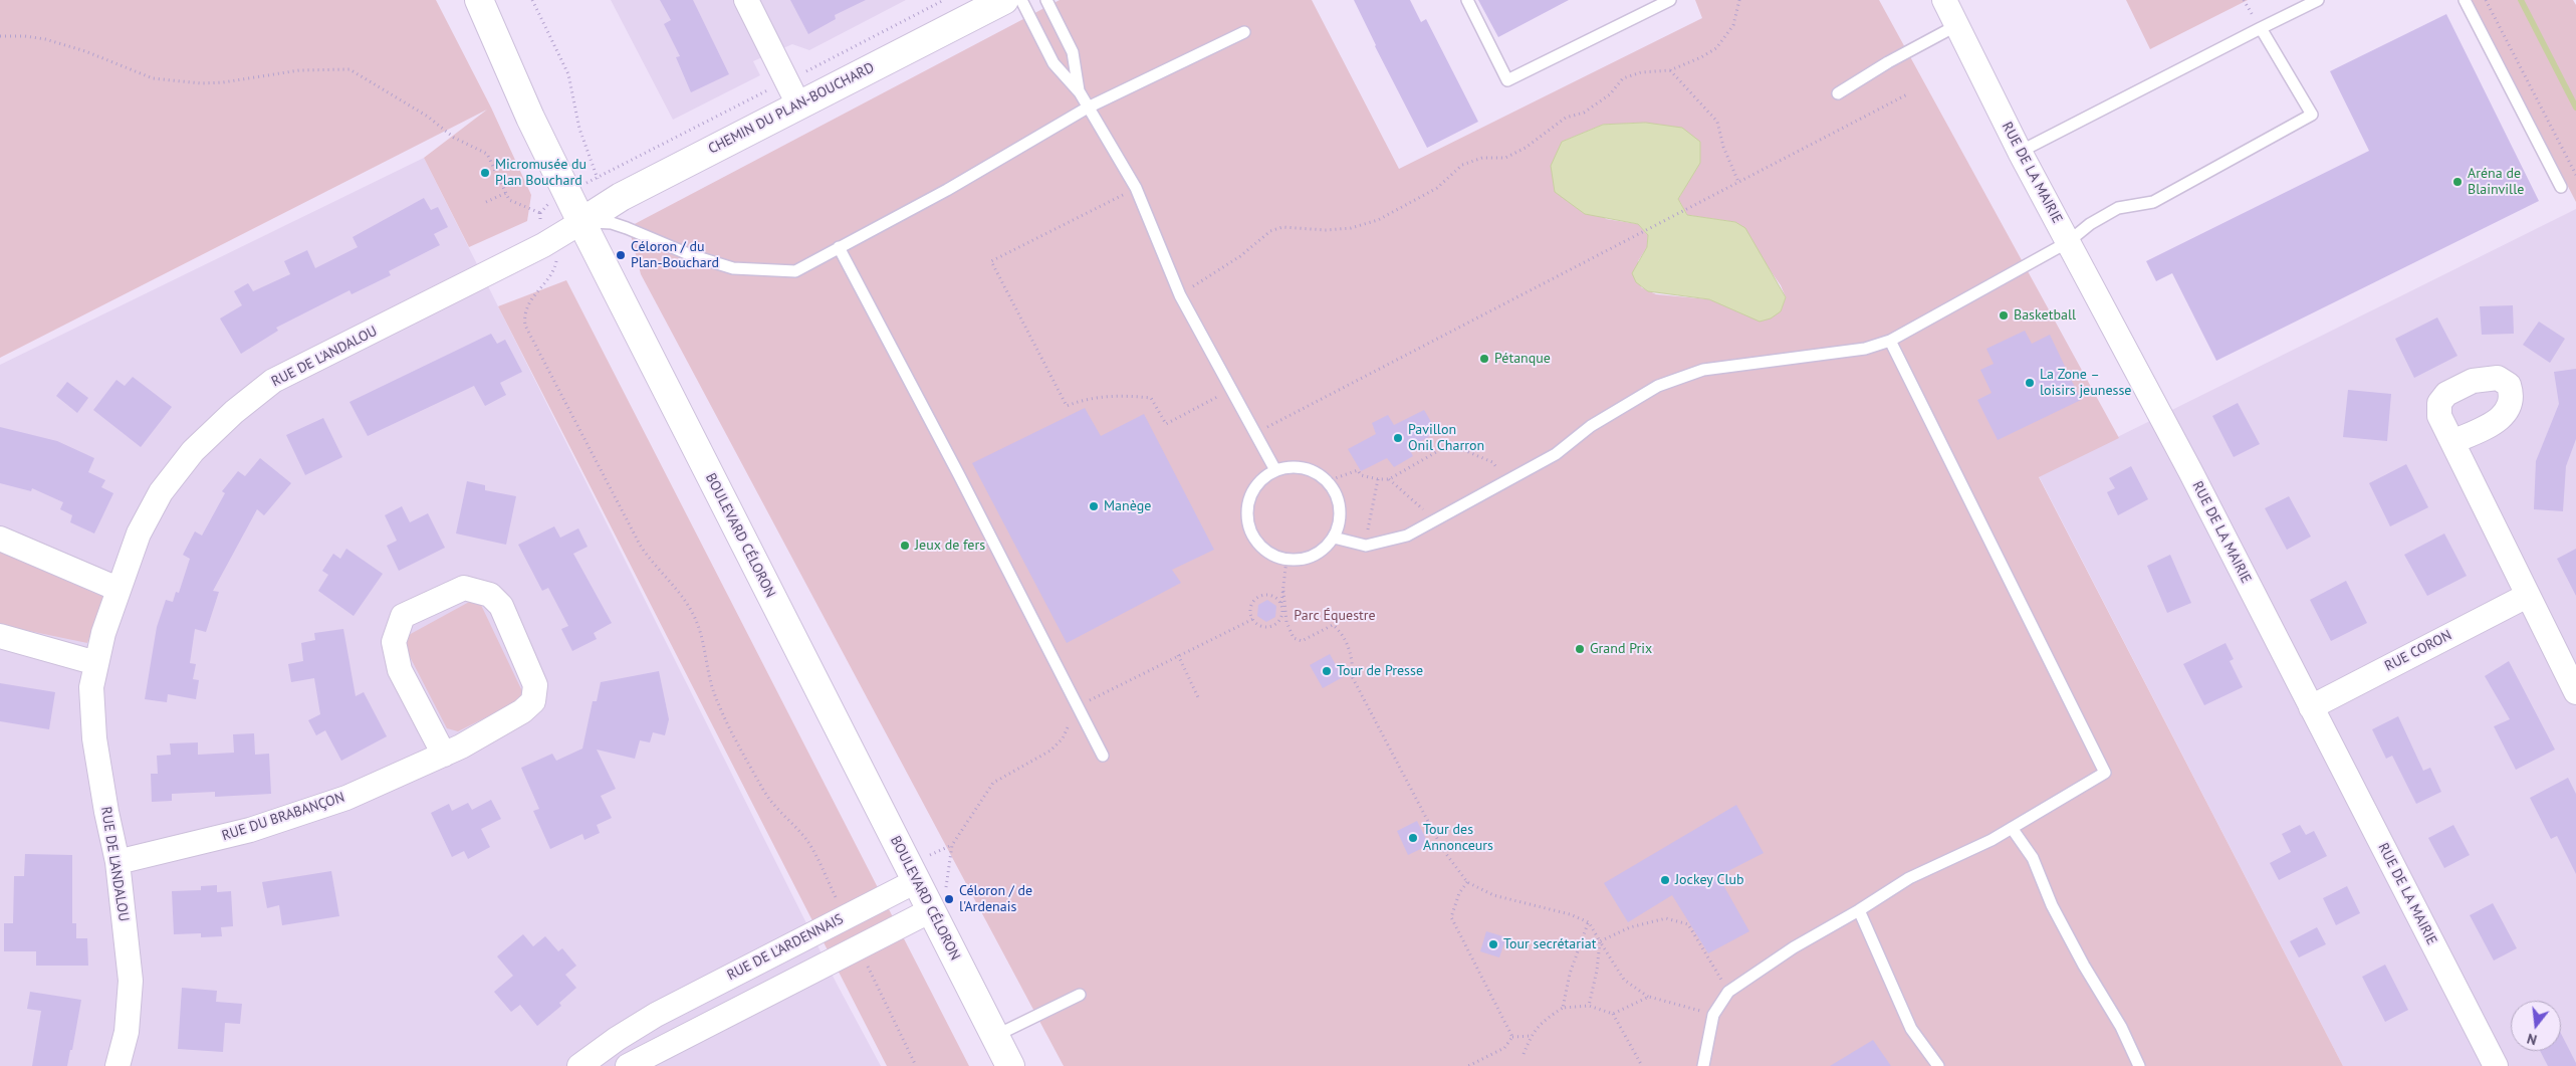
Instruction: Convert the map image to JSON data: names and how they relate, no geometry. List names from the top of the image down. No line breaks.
{"streets":{"street":["CHEMIN DU PLAN-BOUCHARD","RUE DE LA MAIRIE","RUE DE L'ANDALOU","BOULEVARD CÉLORON","RUE CORON","RUE DU BRABANÇON","RUE DE L'ARDENNAIS"]},"crossings":[["CHEMIN DU PLAN-BOUCHARD","RUE DE L'ANDALOU"],["CHEMIN DU PLAN-BOUCHARD","BOULEVARD CÉLORON"],["RUE DE LA MAIRIE","RUE CORON"],["RUE DE L'ANDALOU","BOULEVARD CÉLORON"],["RUE DE L'ANDALOU","RUE DU BRABANÇON"],["BOULEVARD CÉLORON","RUE DE L'ARDENNAIS"]],"parks":["Parc Équestre"],"places":["Micromusée du Plan Bouchard","Aréna de Blainville","Céloron / du Plan-Bouchard","Basketball","Pétanque","La Zone – loisirs jeunesse","Pavillon Onil Charron","Manège","Jeux de fers","Grand Prix","Tour de Presse","Tour des Annonceurs","Jockey Club","Céloron / de l'Ardenais","Tour secrétariat"],"north":"bottom"}
